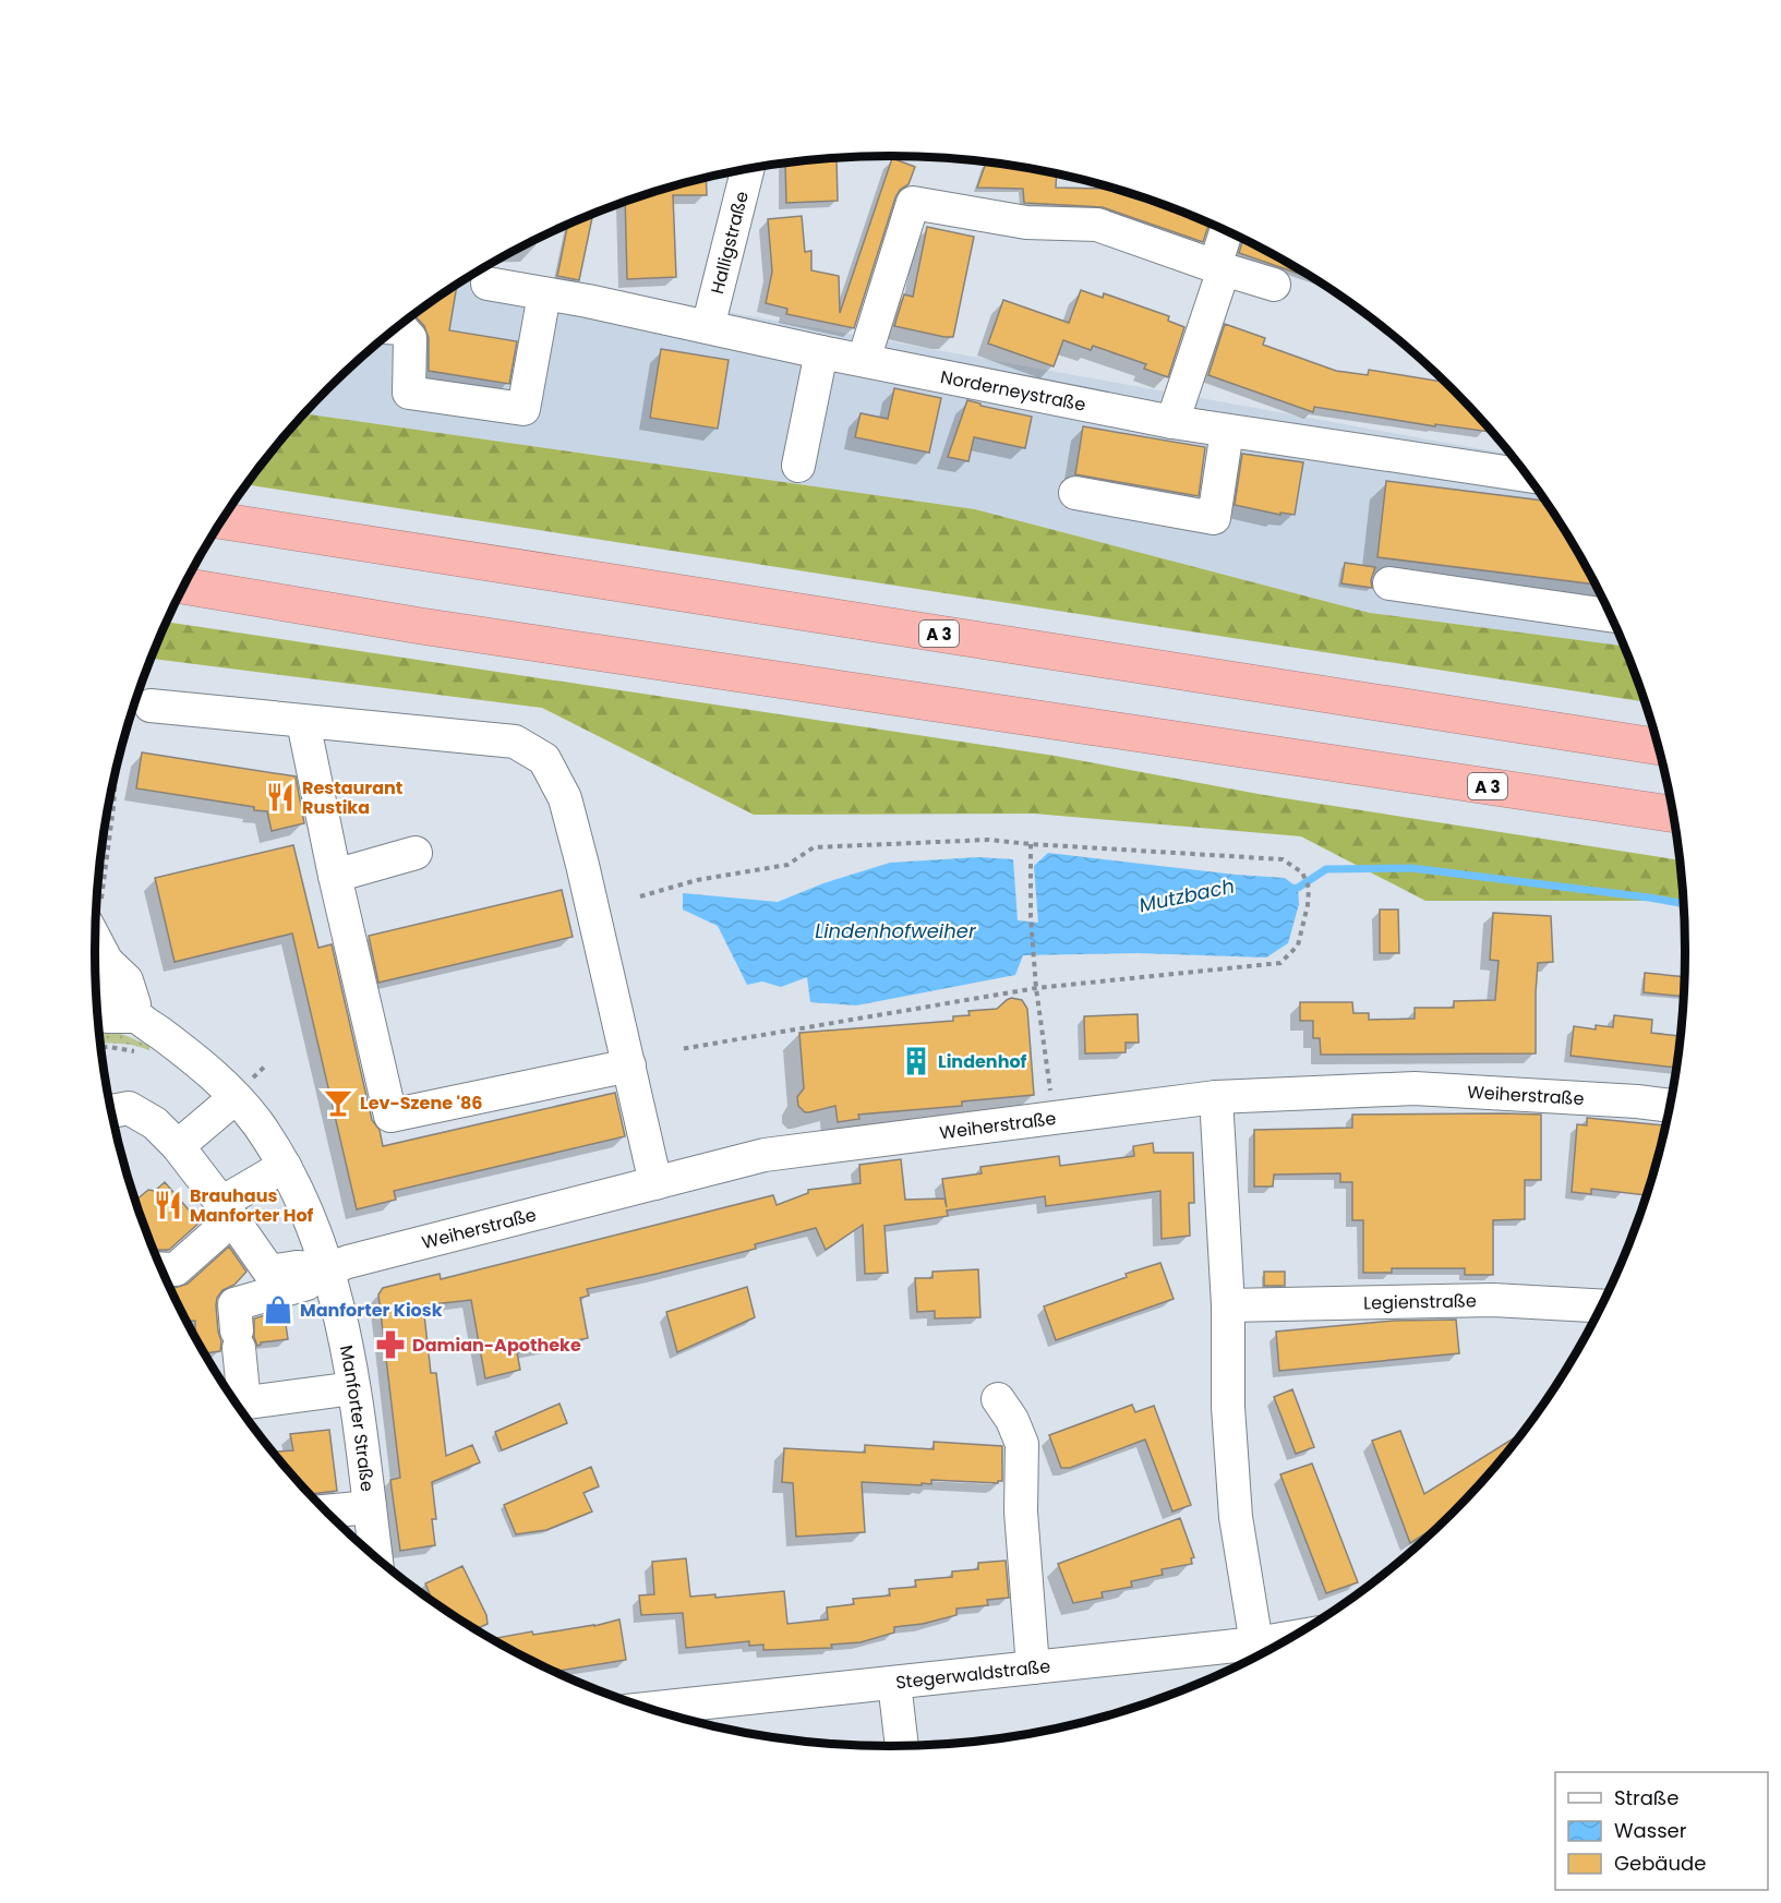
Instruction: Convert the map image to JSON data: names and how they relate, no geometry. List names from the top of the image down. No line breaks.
{"streets":{"highway":["A 3"],"street":["Halligstraße","Norderneystraße","Weiherstraße","Legienstraße","Manforter Straße","Stegerwaldstraße"]},"crossings":[["Halligstraße","Norderneystraße"],["Weiherstraße","Manforter Straße"]],"water":["Mutzbach","Lindenhofweiher"],"places":{"restaurant":["Restaurant Rustika","Brauhaus Manforter Hof"],"building":["Lindenhof"],"bar":["Lev-Szene '86"],"shop":["Manforter Kiosk"],"pharmacy":["Damian-Apotheke"]},"legend":["Straße","Wasser","Gebäude"]}
